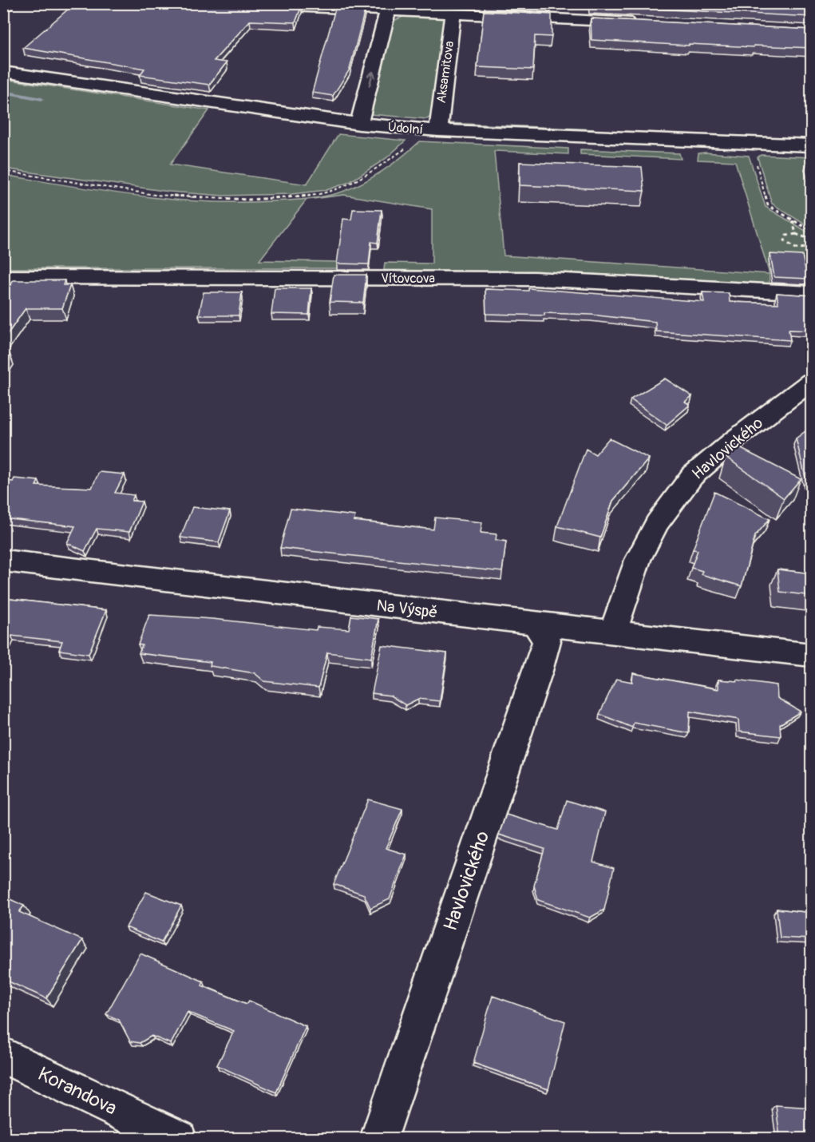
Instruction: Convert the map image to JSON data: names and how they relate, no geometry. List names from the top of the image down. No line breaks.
{"streets":{"street":["Aksamitova","Údolní","Vítovcova","Havlovického","Na Výspě","Korandova"]},"crossings":[["Aksamitova","Údolní"],["Havlovického","Na Výspě"]]}
